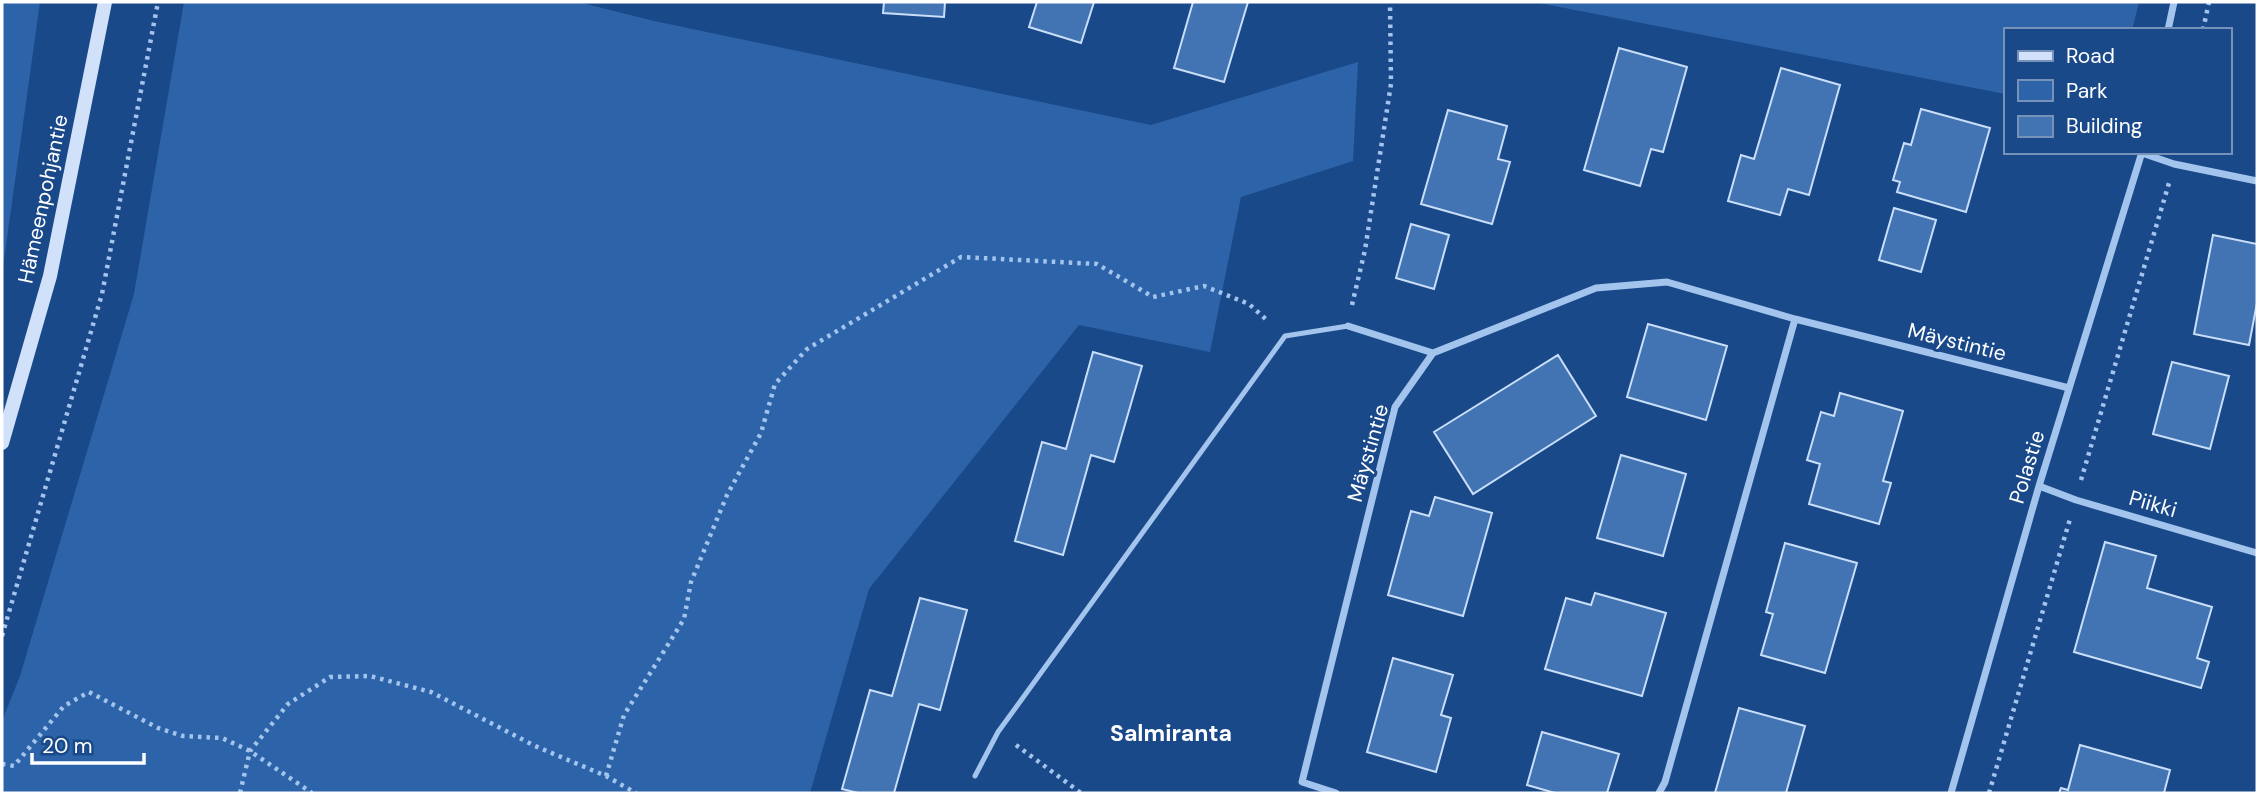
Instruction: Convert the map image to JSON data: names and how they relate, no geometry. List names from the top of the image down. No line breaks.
{"streets":{"main road":["Hämeenpohjantie"],"street":["Mäystintie","Polastie","Piikki"]},"crossings":[["Mäystintie","Polastie"],["Polastie","Piikki"]],"districts":["Salmiranta"],"legend":["Road","Park","Building"],"scale_bar":"20 m"}
